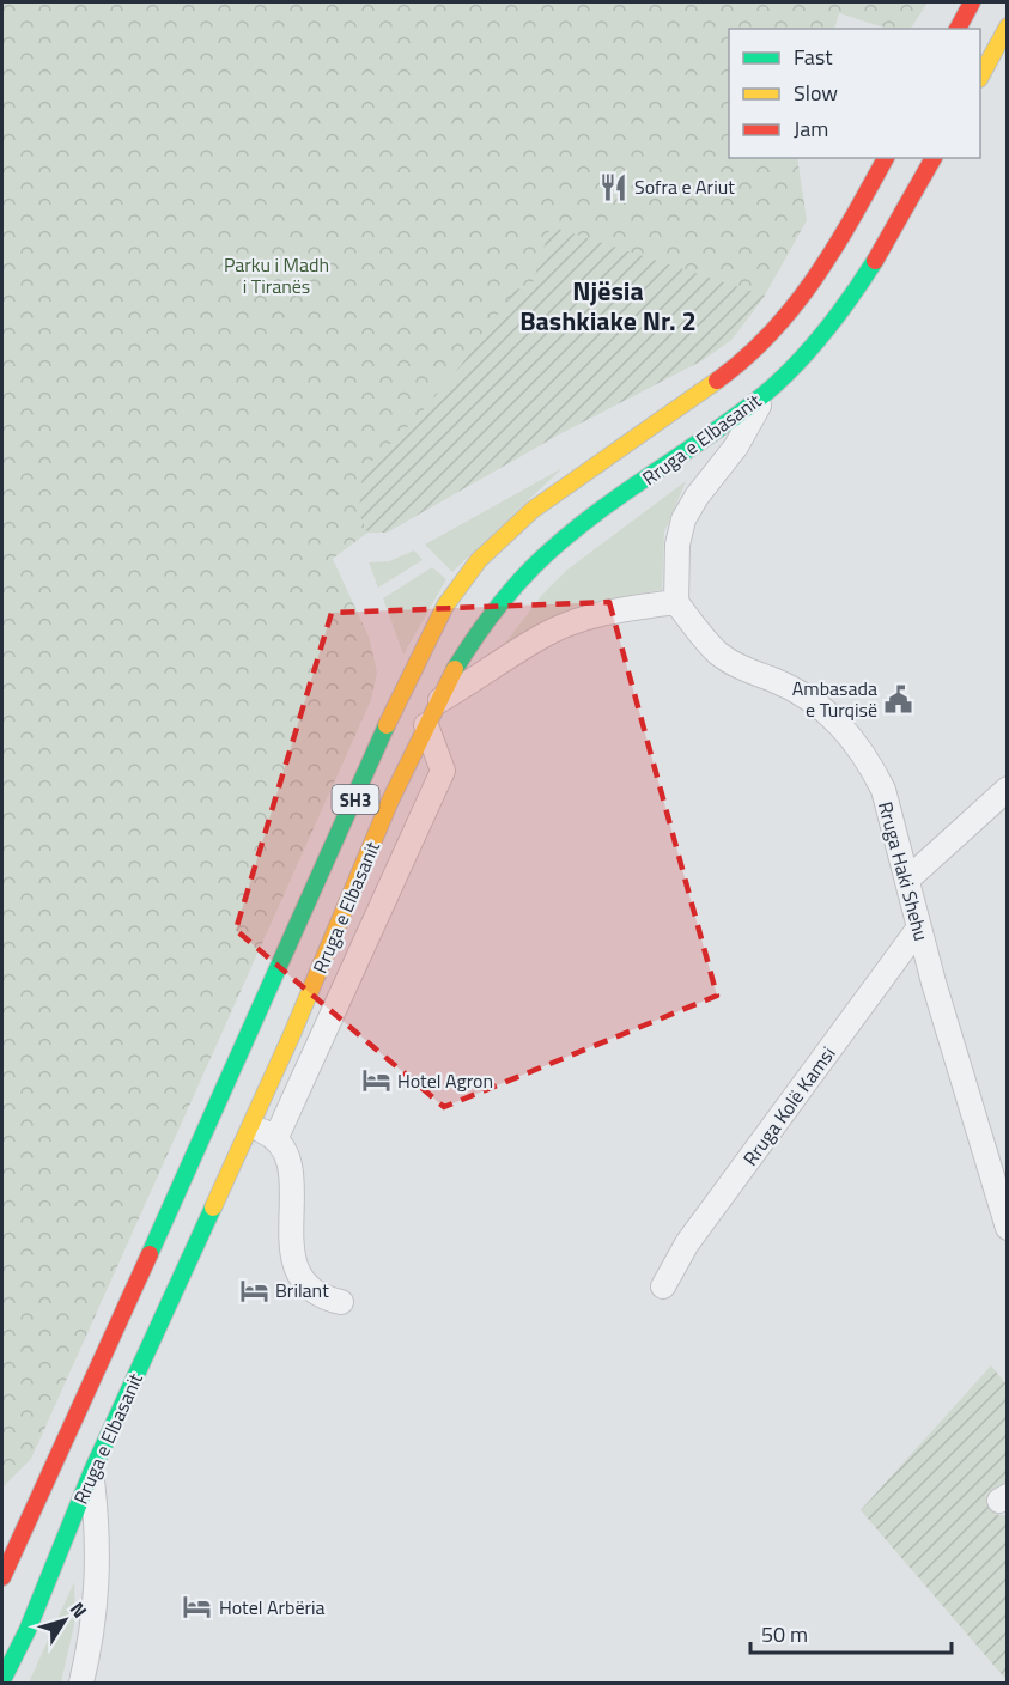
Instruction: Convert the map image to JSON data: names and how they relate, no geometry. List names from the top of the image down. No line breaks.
{"streets":{"main road":["Rruga e Elbasanit","SH3"],"street":["Rruga Haki Shehu","Rruga Kolë Kamsi"]},"crossings":[["Rruga Haki Shehu","Rruga Kolë Kamsi"]],"districts":["Njësia Bashkiake Nr. 2"],"parks":["Parku i Madh i Tiranës"],"places":{"restaurant":["Sofra e Ariut"],"public building":["Ambasada e Turqisë"],"hotel":["Hotel Agron","Brilant","Hotel Arbëria"]},"legend":["Fast","Slow","Jam"],"scale_bar":"50 m","north":"top right"}
